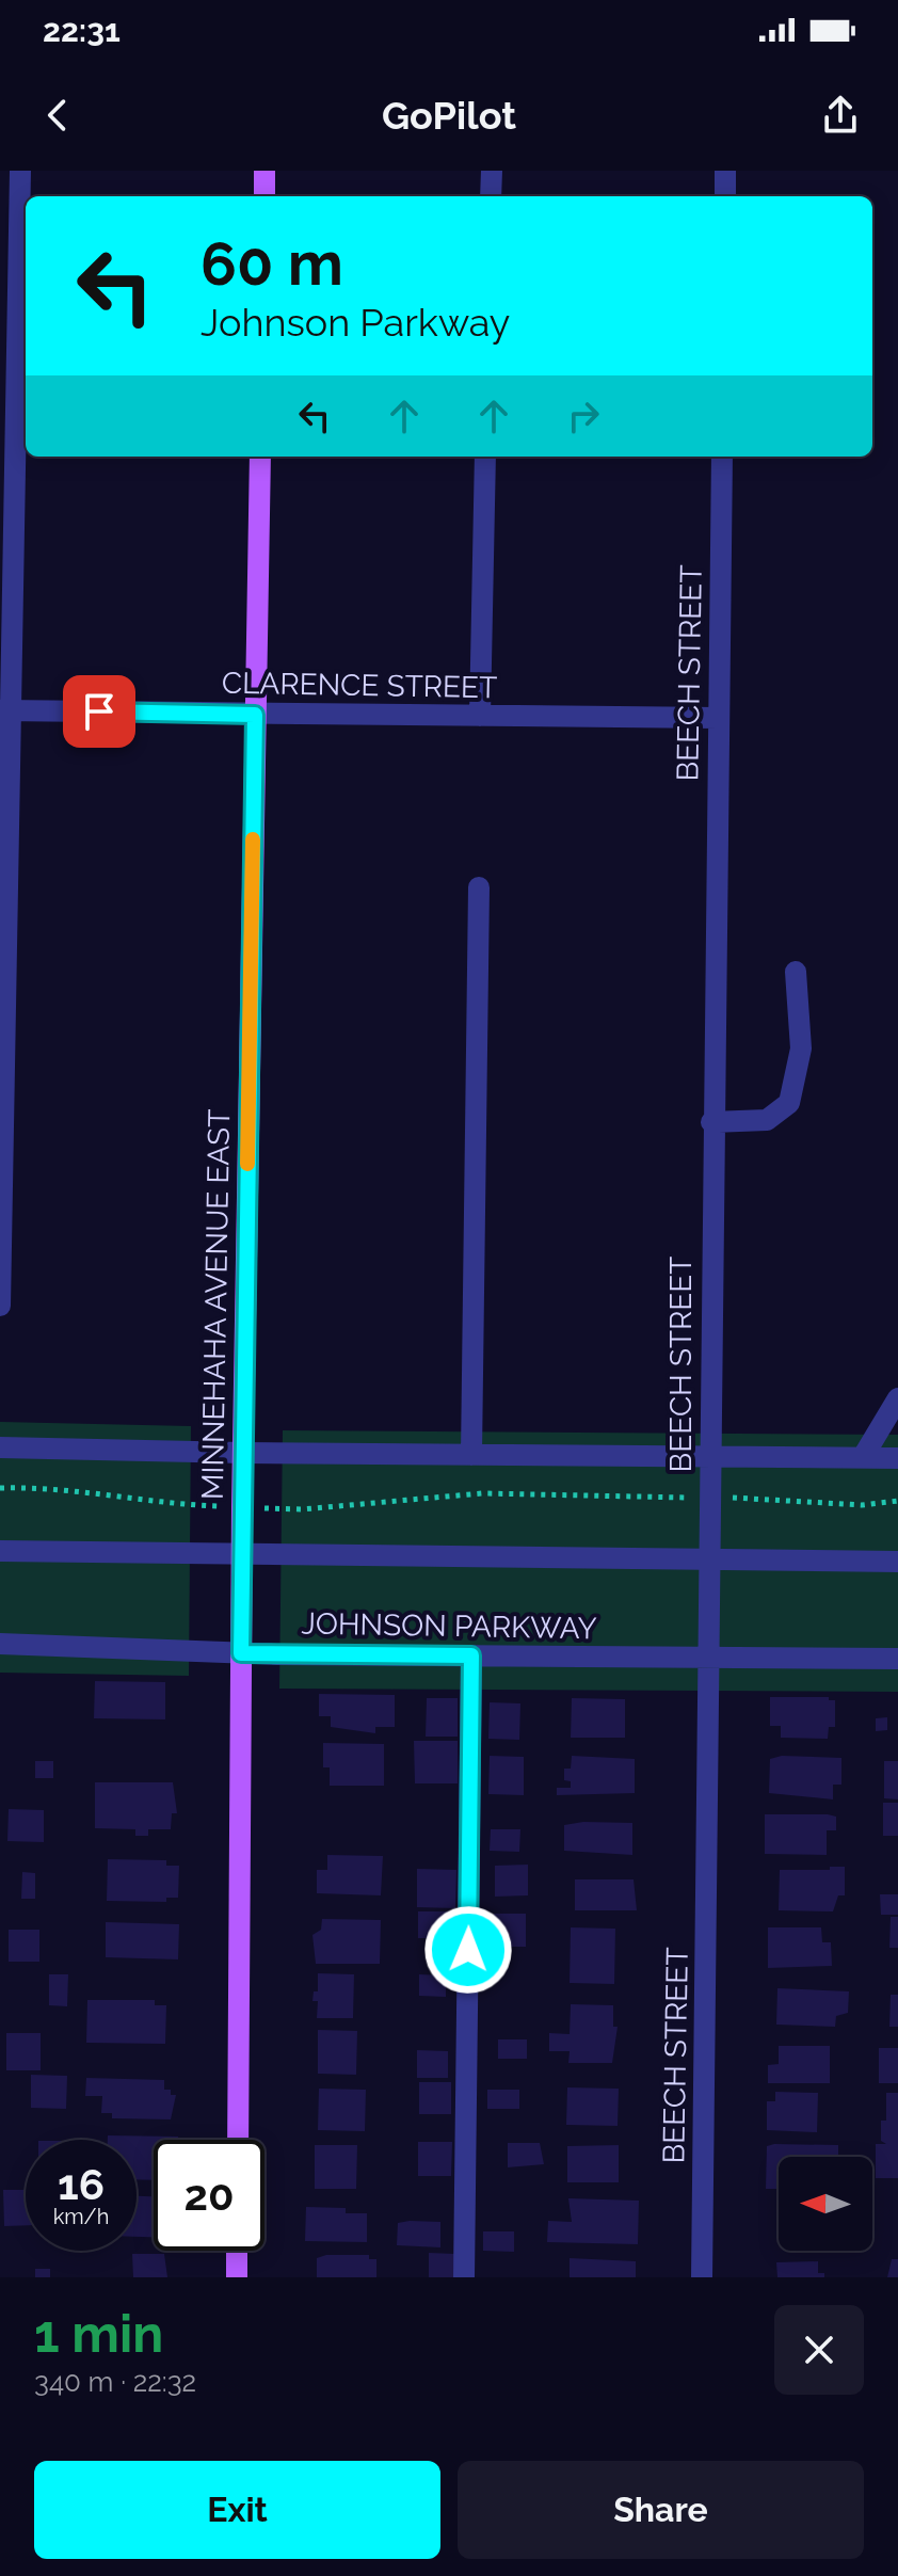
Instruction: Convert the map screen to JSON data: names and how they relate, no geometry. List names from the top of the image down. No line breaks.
{"streets":{"main road":["MINNEHAHA AVENUE EAST"],"street":["BEECH STREET","CLARENCE STREET","JOHNSON PARKWAY"]},"crossings":[["BEECH STREET","CLARENCE STREET"],["BEECH STREET","JOHNSON PARKWAY"],["CLARENCE STREET","MINNEHAHA AVENUE EAST"],["MINNEHAHA AVENUE EAST","JOHNSON PARKWAY"]],"north":"left","page":{"status":"22:31","header":"GoPilot","turn":["60 m","Johnson Parkway"],"speed":"16 km/h","limit":"20","heading":["1 min","340 m · 22:32"],"buttons":["Exit","Share"]}}
